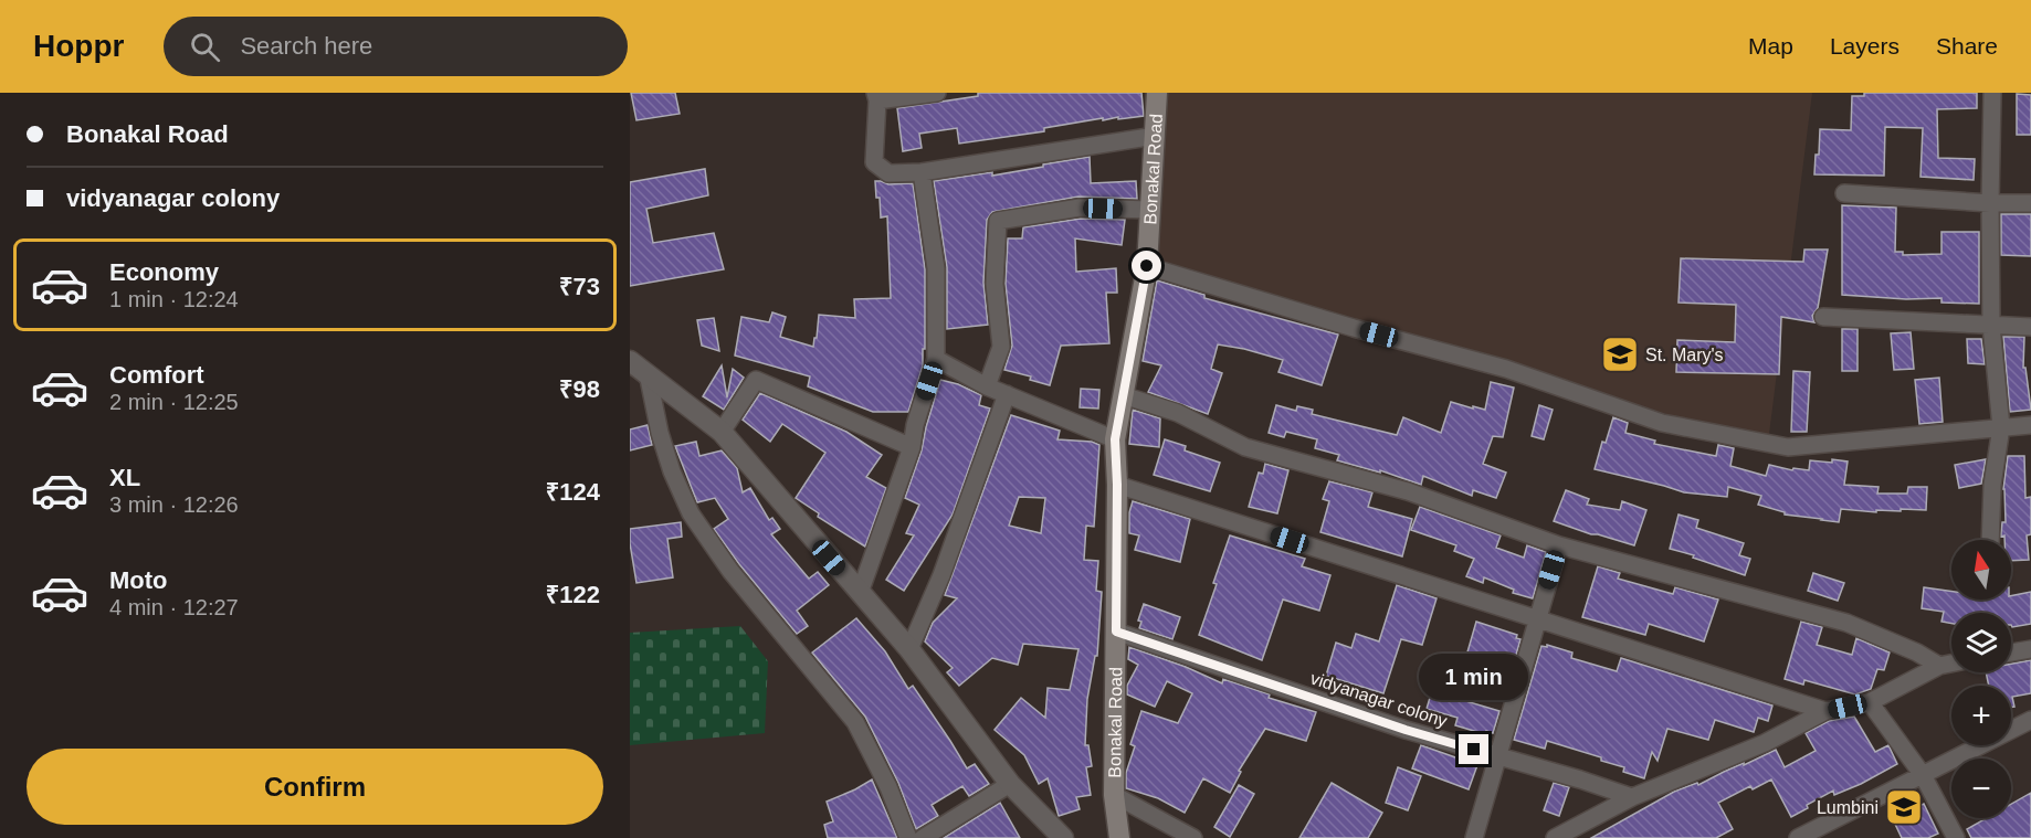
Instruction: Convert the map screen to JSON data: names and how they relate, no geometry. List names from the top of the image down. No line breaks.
{"streets":{"main road":["Bonakal Road"],"street":["vidyanagar colony"]},"crossings":[["Bonakal Road","vidyanagar colony"]],"places":{"school or university":["St. Mary's","Lumbini"]},"north":"top","page":{"header":"Hoppr","search":"Search here","nav":["Map","Layers","Share"],"banner":["Bonakal Road","vidyanagar colony"],"list":[{"name":"Economy","note":"1 min · 12:24","value":"₹73"},{"name":"Comfort","note":"2 min · 12:25","value":"₹98"},{"name":"XL","note":"3 min · 12:26","value":"₹124"},{"name":"Moto","note":"4 min · 12:27","value":"₹122"}],"map_buttons":["+","−"],"bubble":"1 min","buttons":"Confirm"}}
